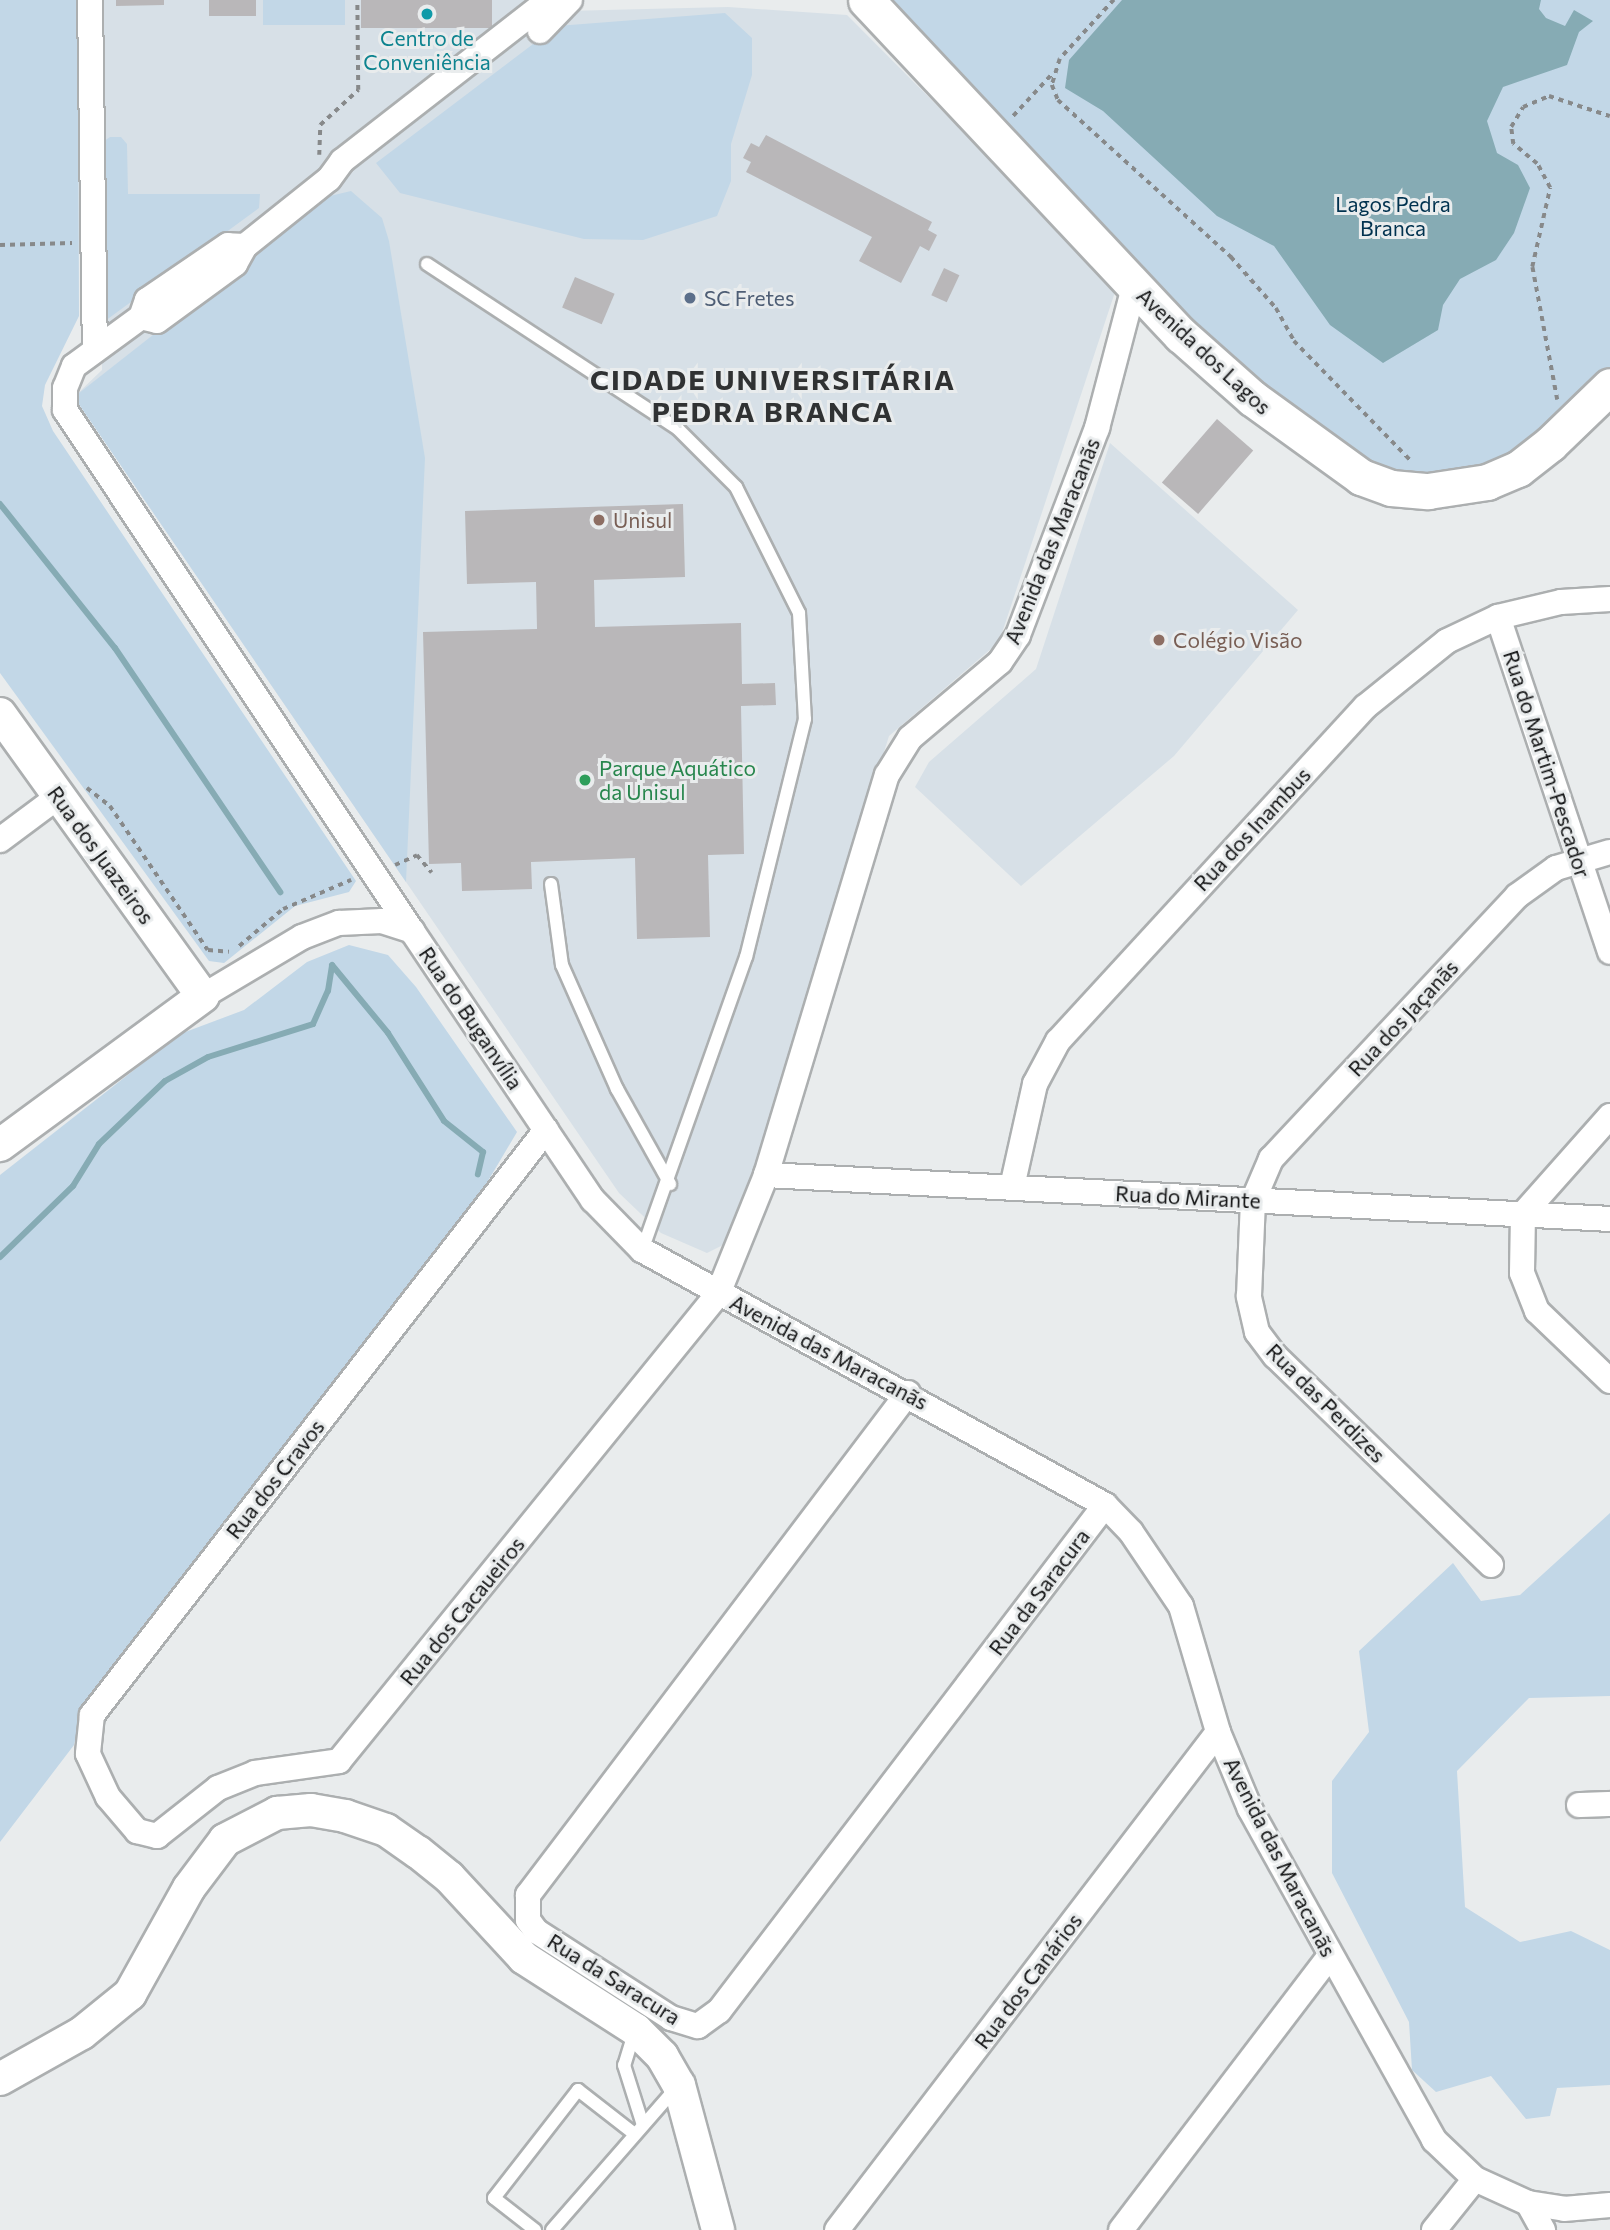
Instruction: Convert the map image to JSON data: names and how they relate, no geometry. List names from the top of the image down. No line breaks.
{"streets":{"main road":["Avenida dos Lagos"],"street":["Avenida das Maracanãs","Rua do Martim-Pescador","Rua dos Inambus","Rua dos Juazeiros","Rua do Buganvília","Rua dos Jaçanãs","Rua do Mirante","Rua das Perdizes","Rua dos Cravos","Rua da Saracura","Rua dos Cacaueiros","Rua dos Canários"]},"crossings":[["Avenida dos Lagos","Avenida das Maracanãs"],["Avenida das Maracanãs","Rua do Buganvília"],["Avenida das Maracanãs","Rua do Mirante"],["Avenida das Maracanãs","Rua da Saracura"],["Avenida das Maracanãs","Rua dos Cacaueiros"],["Avenida das Maracanãs","Rua dos Canários"],["Rua do Martim-Pescador","Rua dos Inambus"],["Rua do Martim-Pescador","Rua dos Jaçanãs"],["Rua dos Inambus","Rua do Mirante"],["Rua dos Juazeiros","Rua do Buganvília"],["Rua do Buganvília","Rua dos Cravos"],["Rua do Buganvília","Rua dos Cacaueiros"],["Rua dos Jaçanãs","Rua do Mirante"],["Rua dos Jaçanãs","Rua das Perdizes"],["Rua do Mirante","Rua das Perdizes"],["Rua dos Cravos","Rua dos Cacaueiros"]],"districts":["CIDADE UNIVERSITÁRIA PEDRA BRANCA"],"parks":["Lagos Pedra Branca"],"places":["Centro de Conveniência","SC Fretes","Unisul","Colégio Visão","Parque Aquático da Unisul"]}
